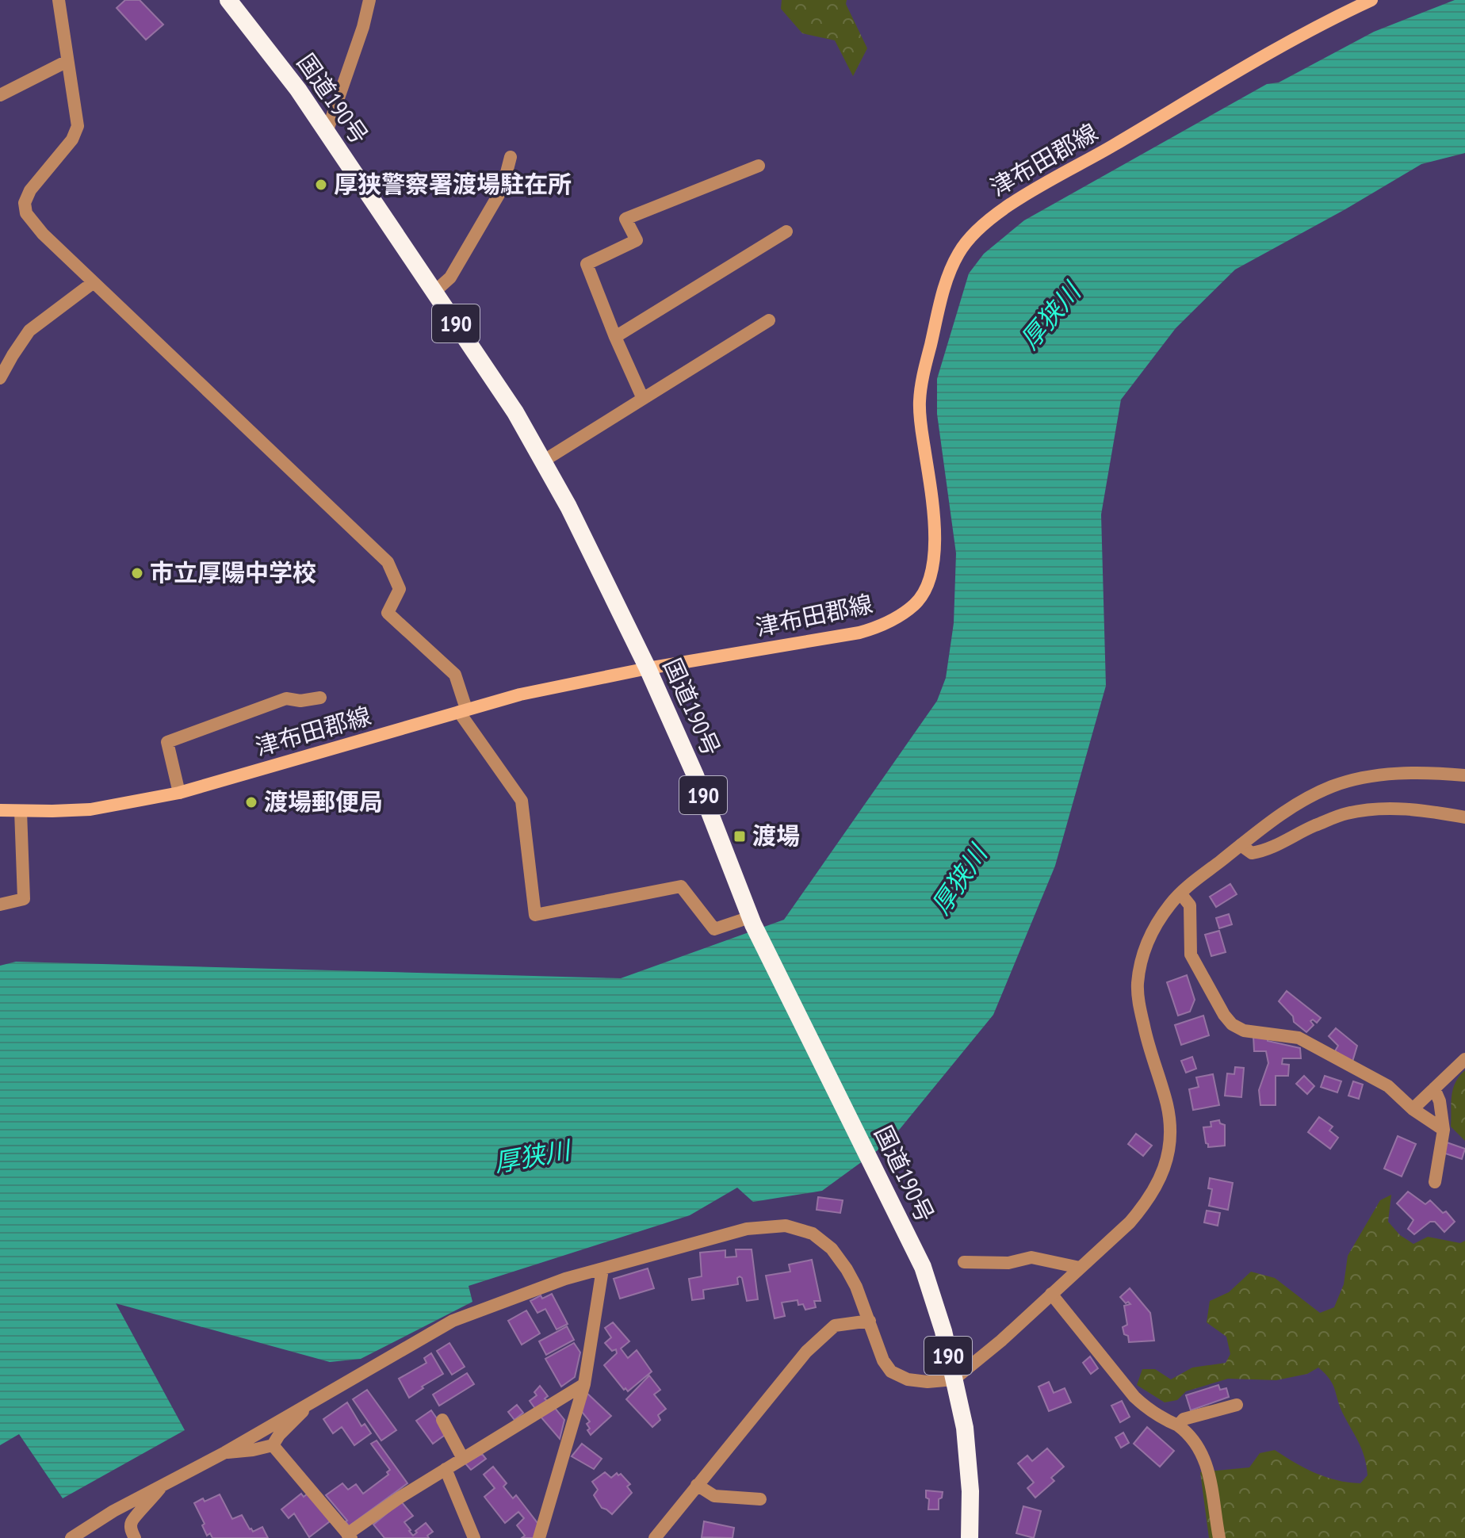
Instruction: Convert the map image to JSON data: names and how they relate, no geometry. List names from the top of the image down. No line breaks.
{"streets":{"highway":["国道190号","190"],"main road":["津布田郡線"]},"crossings":[["国道190号","津布田郡線"]],"water":["厚狭川"],"places":{"other":["厚狭警察署渡場駐在所","市立厚陽中学校","渡場郵便局"],"transit":["渡場"]}}
